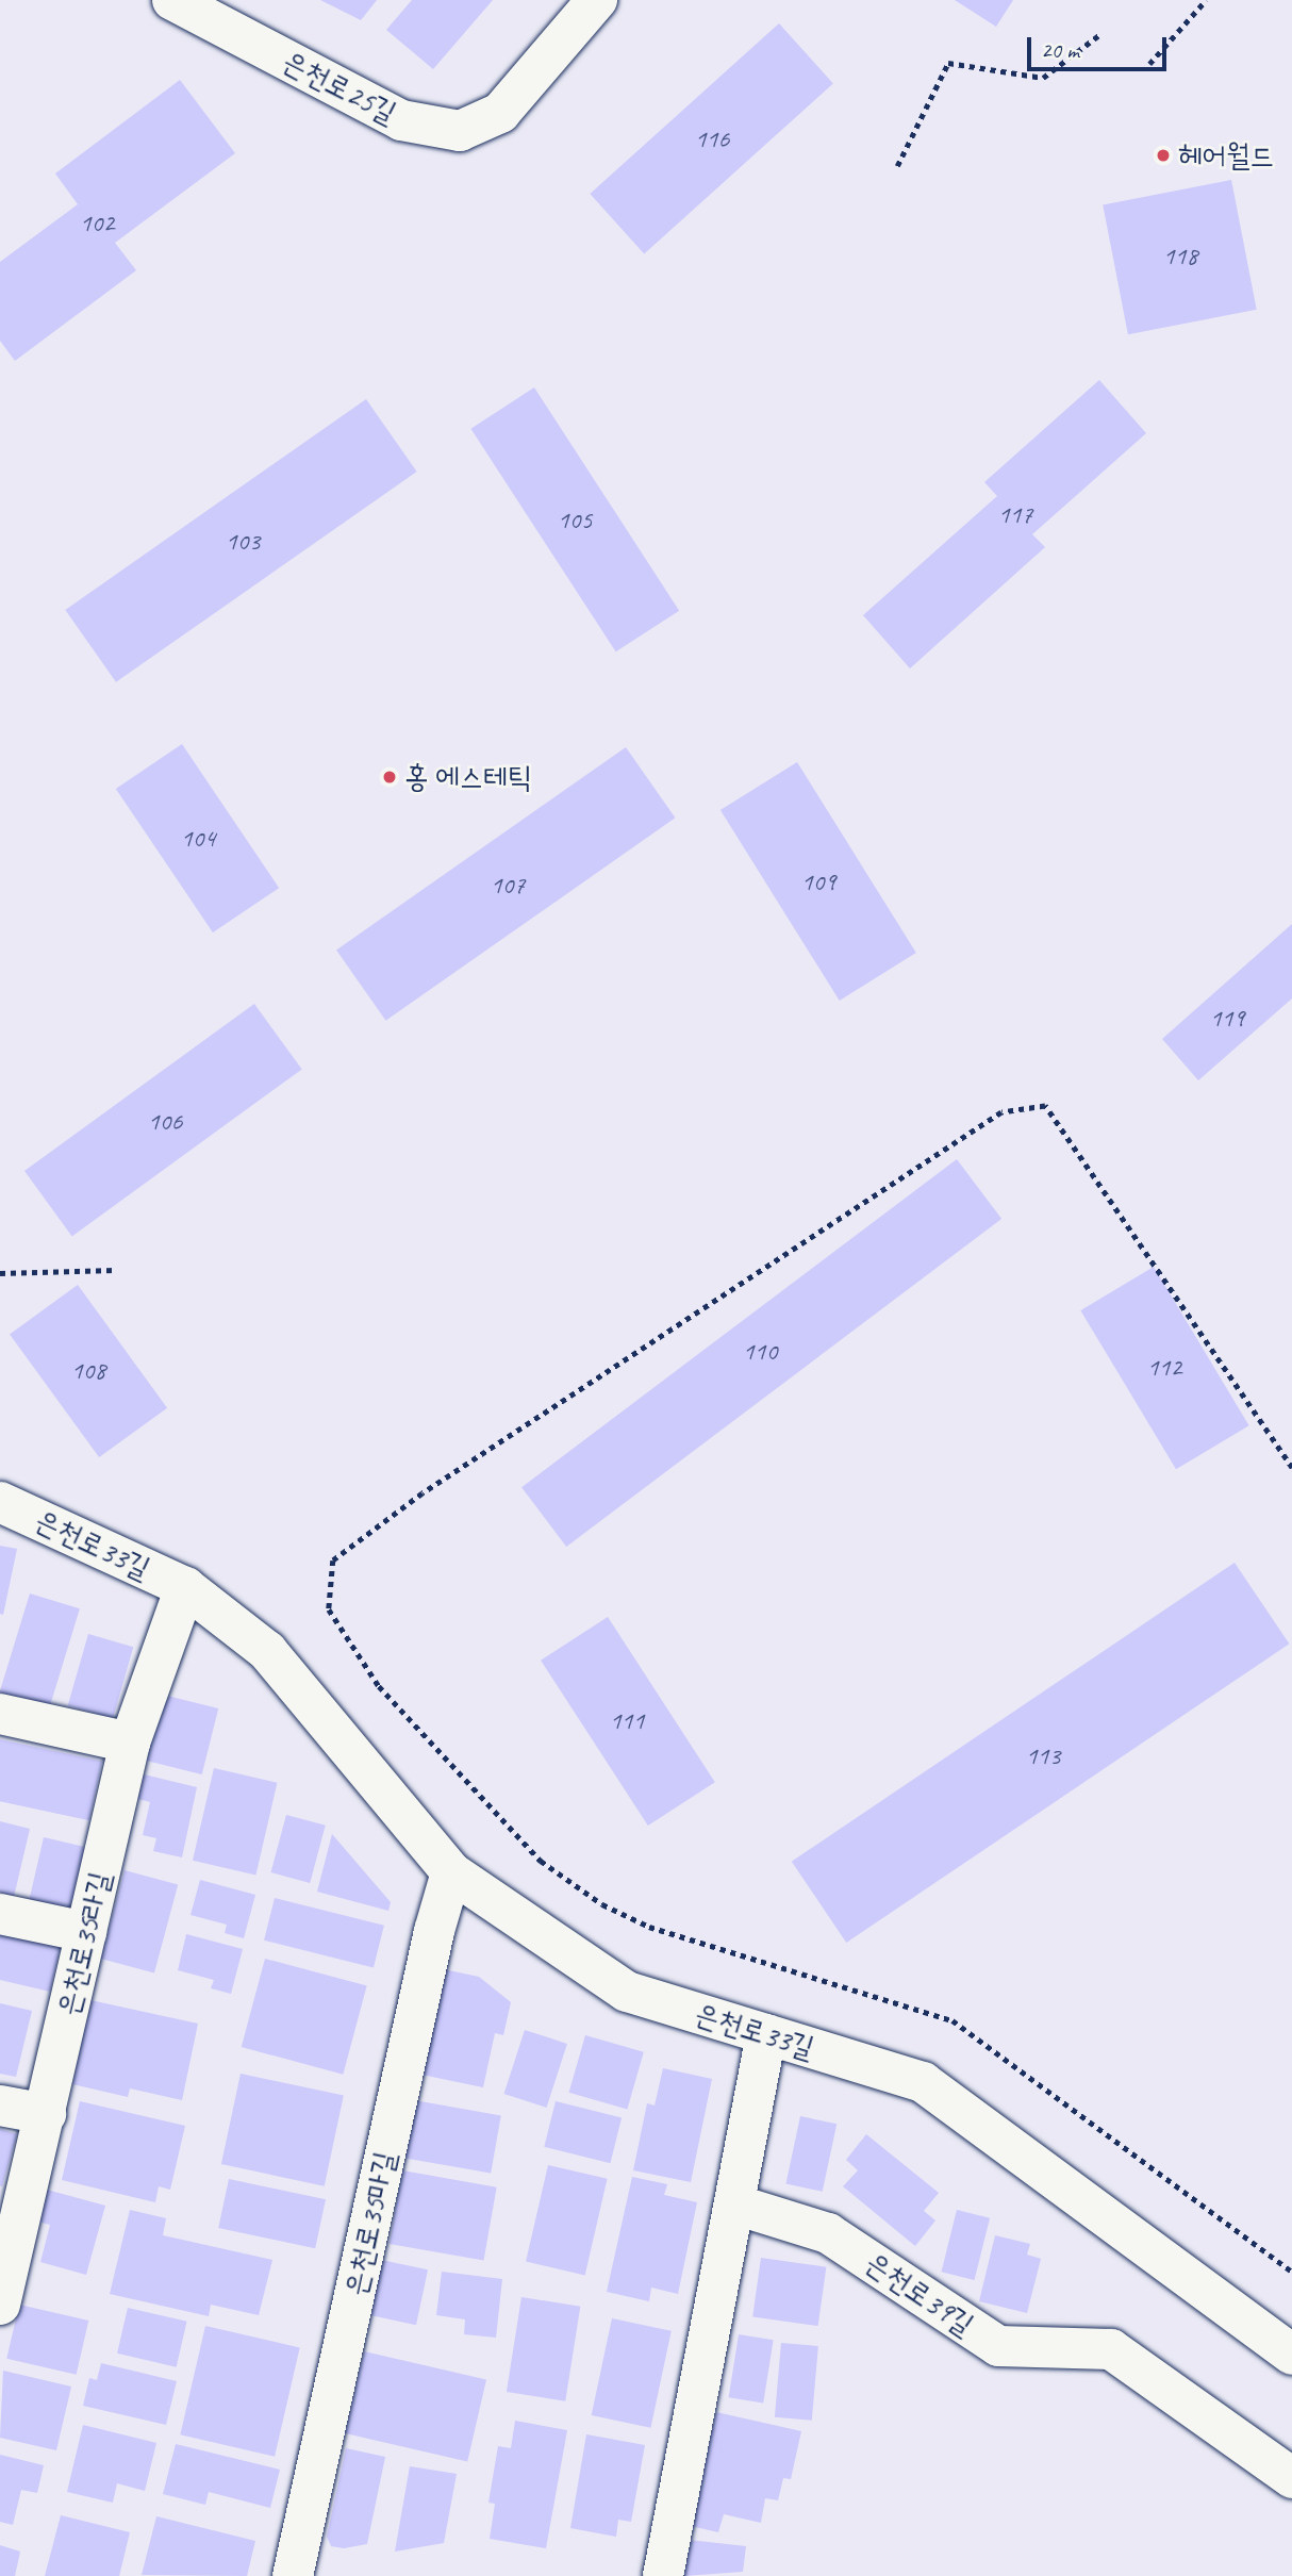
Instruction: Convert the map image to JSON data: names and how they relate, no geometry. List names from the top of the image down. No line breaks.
{"streets":{"street":["은천로25길","은천로33길","은천로35라길","은천로35마길","은천로39길"]},"crossings":[["은천로33길","은천로35라길"],["은천로33길","은천로35마길"]],"places":["헤어월드","홍 에스테틱"],"house_numbers":["116","102","118","117","105","103","104","109","107","119","106","110","112","108","111","113"],"scale_bar":"20 m"}
